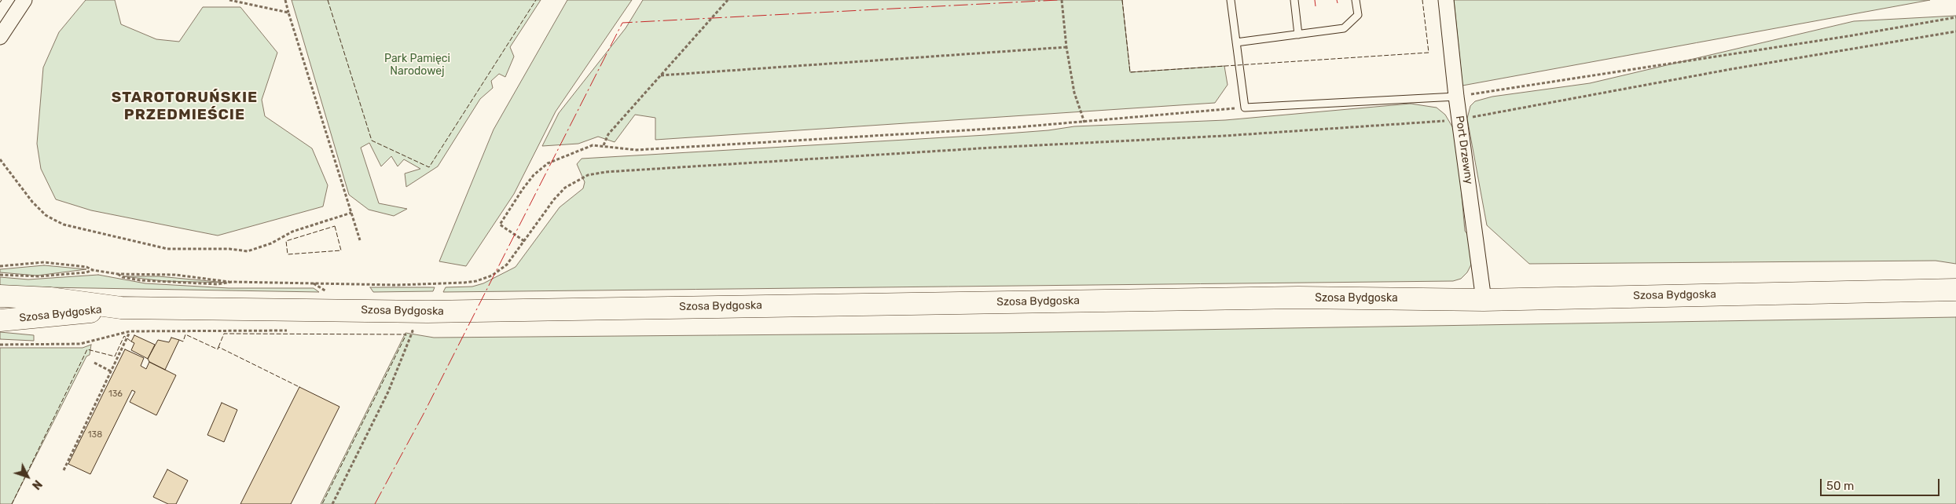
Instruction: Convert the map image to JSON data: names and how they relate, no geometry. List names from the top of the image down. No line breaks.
{"streets":{"main road":["Szosa Bydgoska"],"street":["Port Drzewny"]},"crossings":[["Port Drzewny","Szosa Bydgoska"]],"districts":["STAROTORUŃSKIE PRZEDMIEŚCIE"],"parks":["Park Pamięci Narodowej"],"house_numbers":["136","138"],"scale_bar":"50 m","north":"bottom right"}
